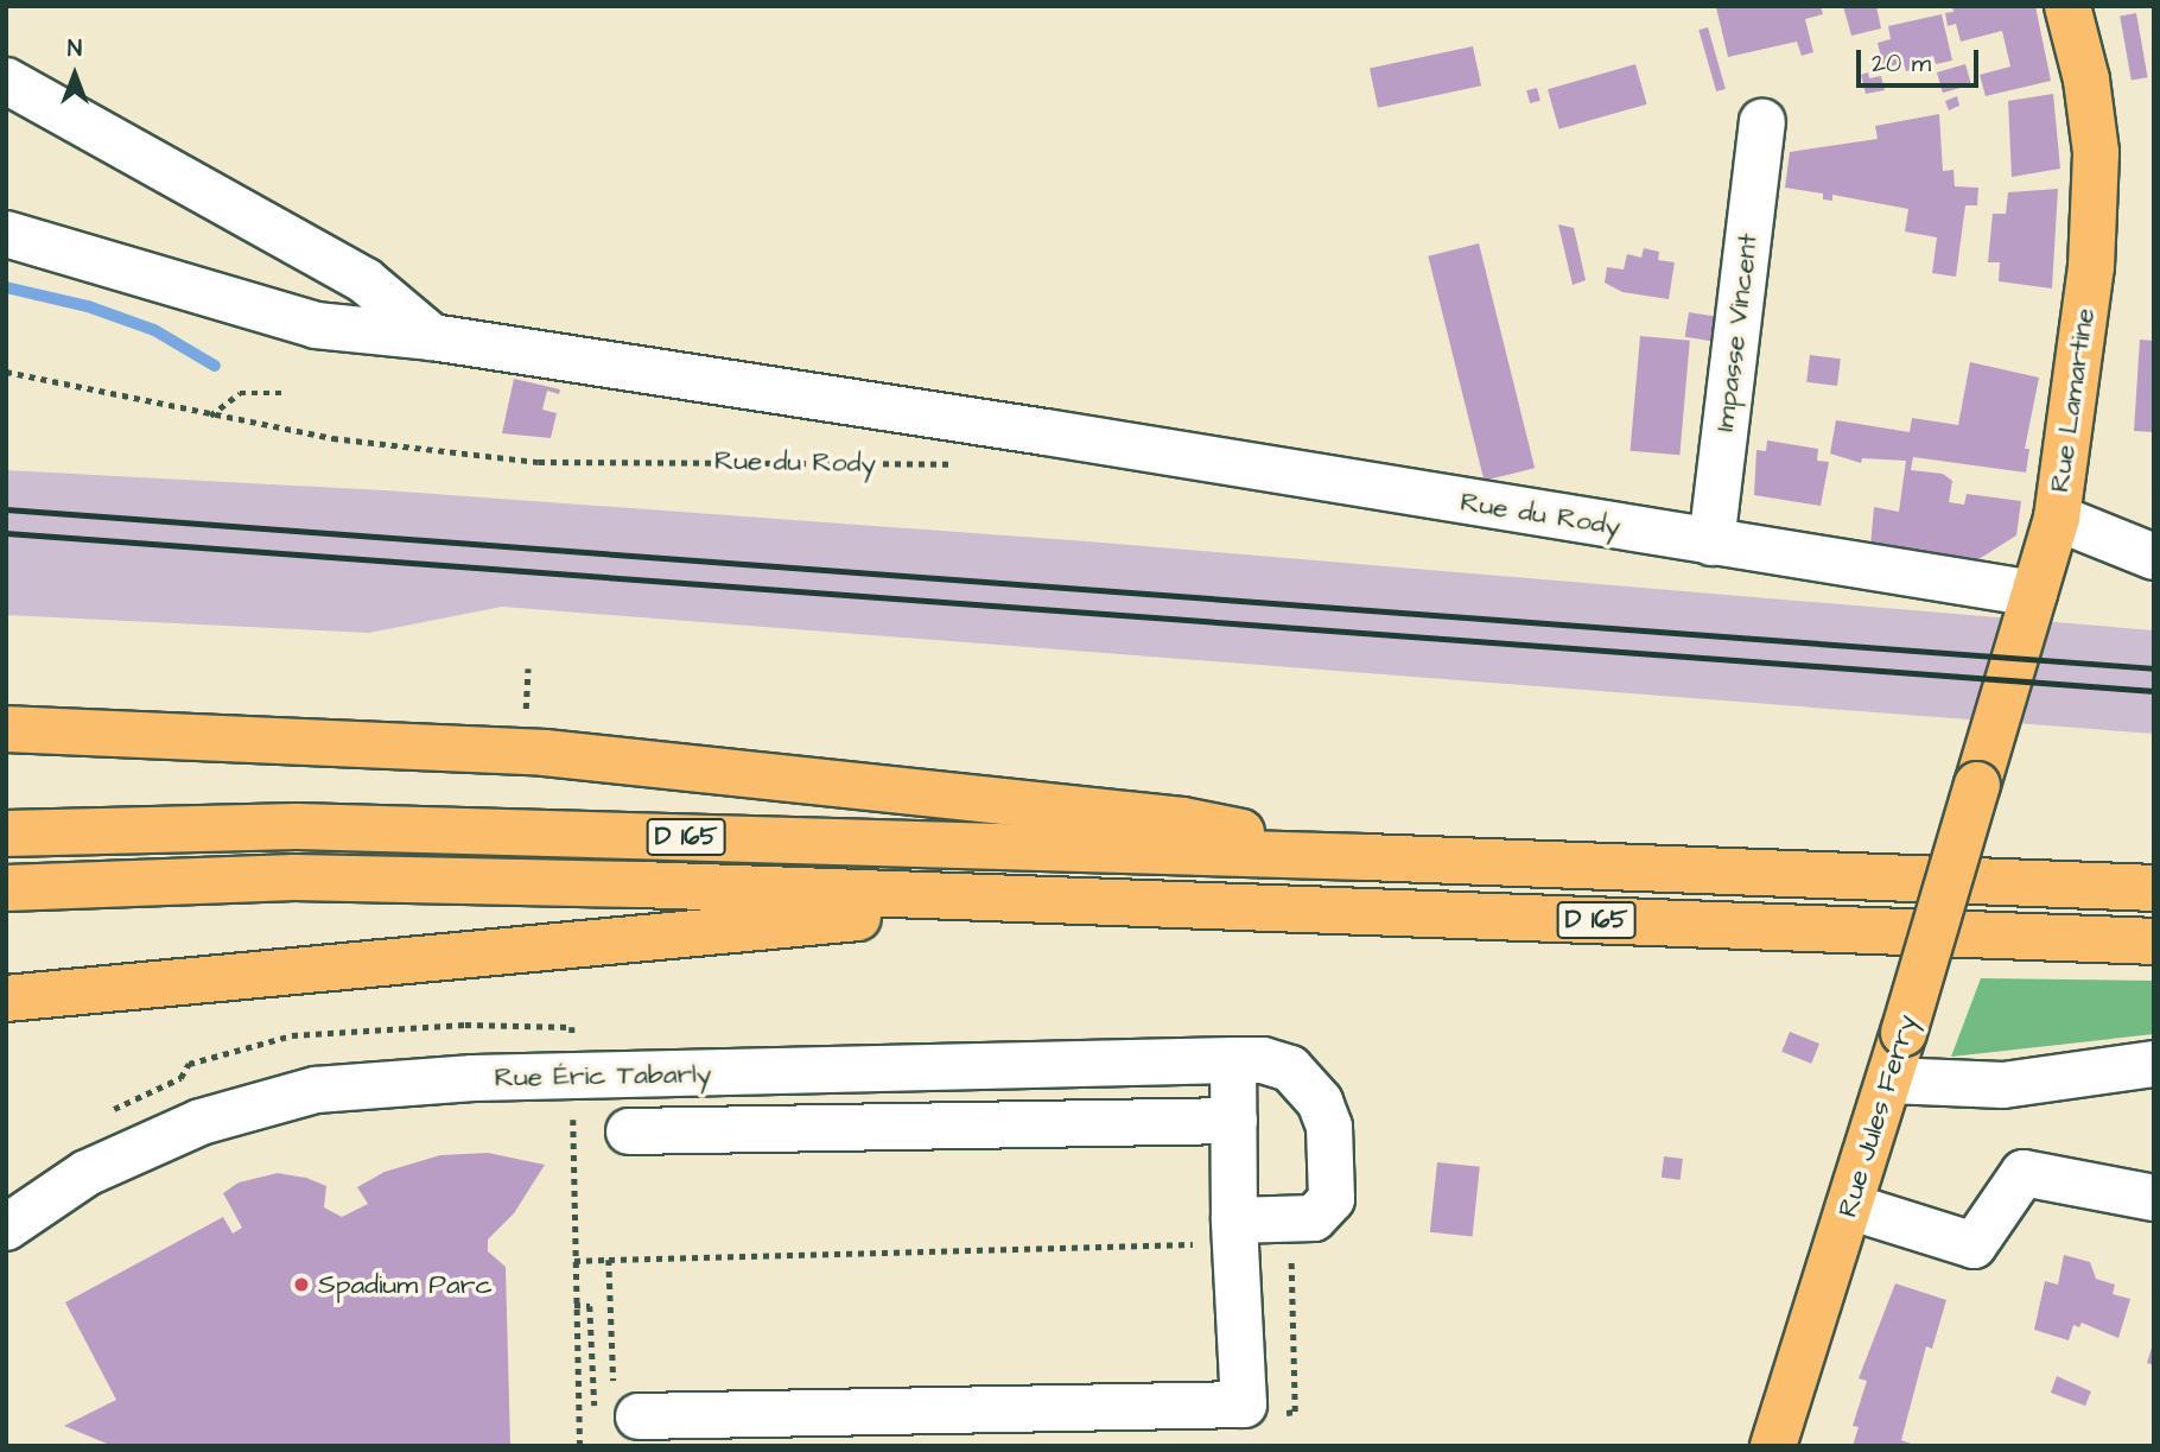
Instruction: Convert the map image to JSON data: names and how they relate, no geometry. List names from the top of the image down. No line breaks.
{"streets":{"main road":["Rue Lamartine","D 165","Rue Jules Ferry"],"street":["Impasse Vincent","Rue du Rody","Rue Éric Tabarly"]},"crossings":[["Impasse Vincent","Rue du Rody"],["Rue Lamartine","Rue du Rody"],["Rue Lamartine","Rue Jules Ferry"]],"places":["Spadium Parc"],"scale_bar":"20 m","north":"top"}
